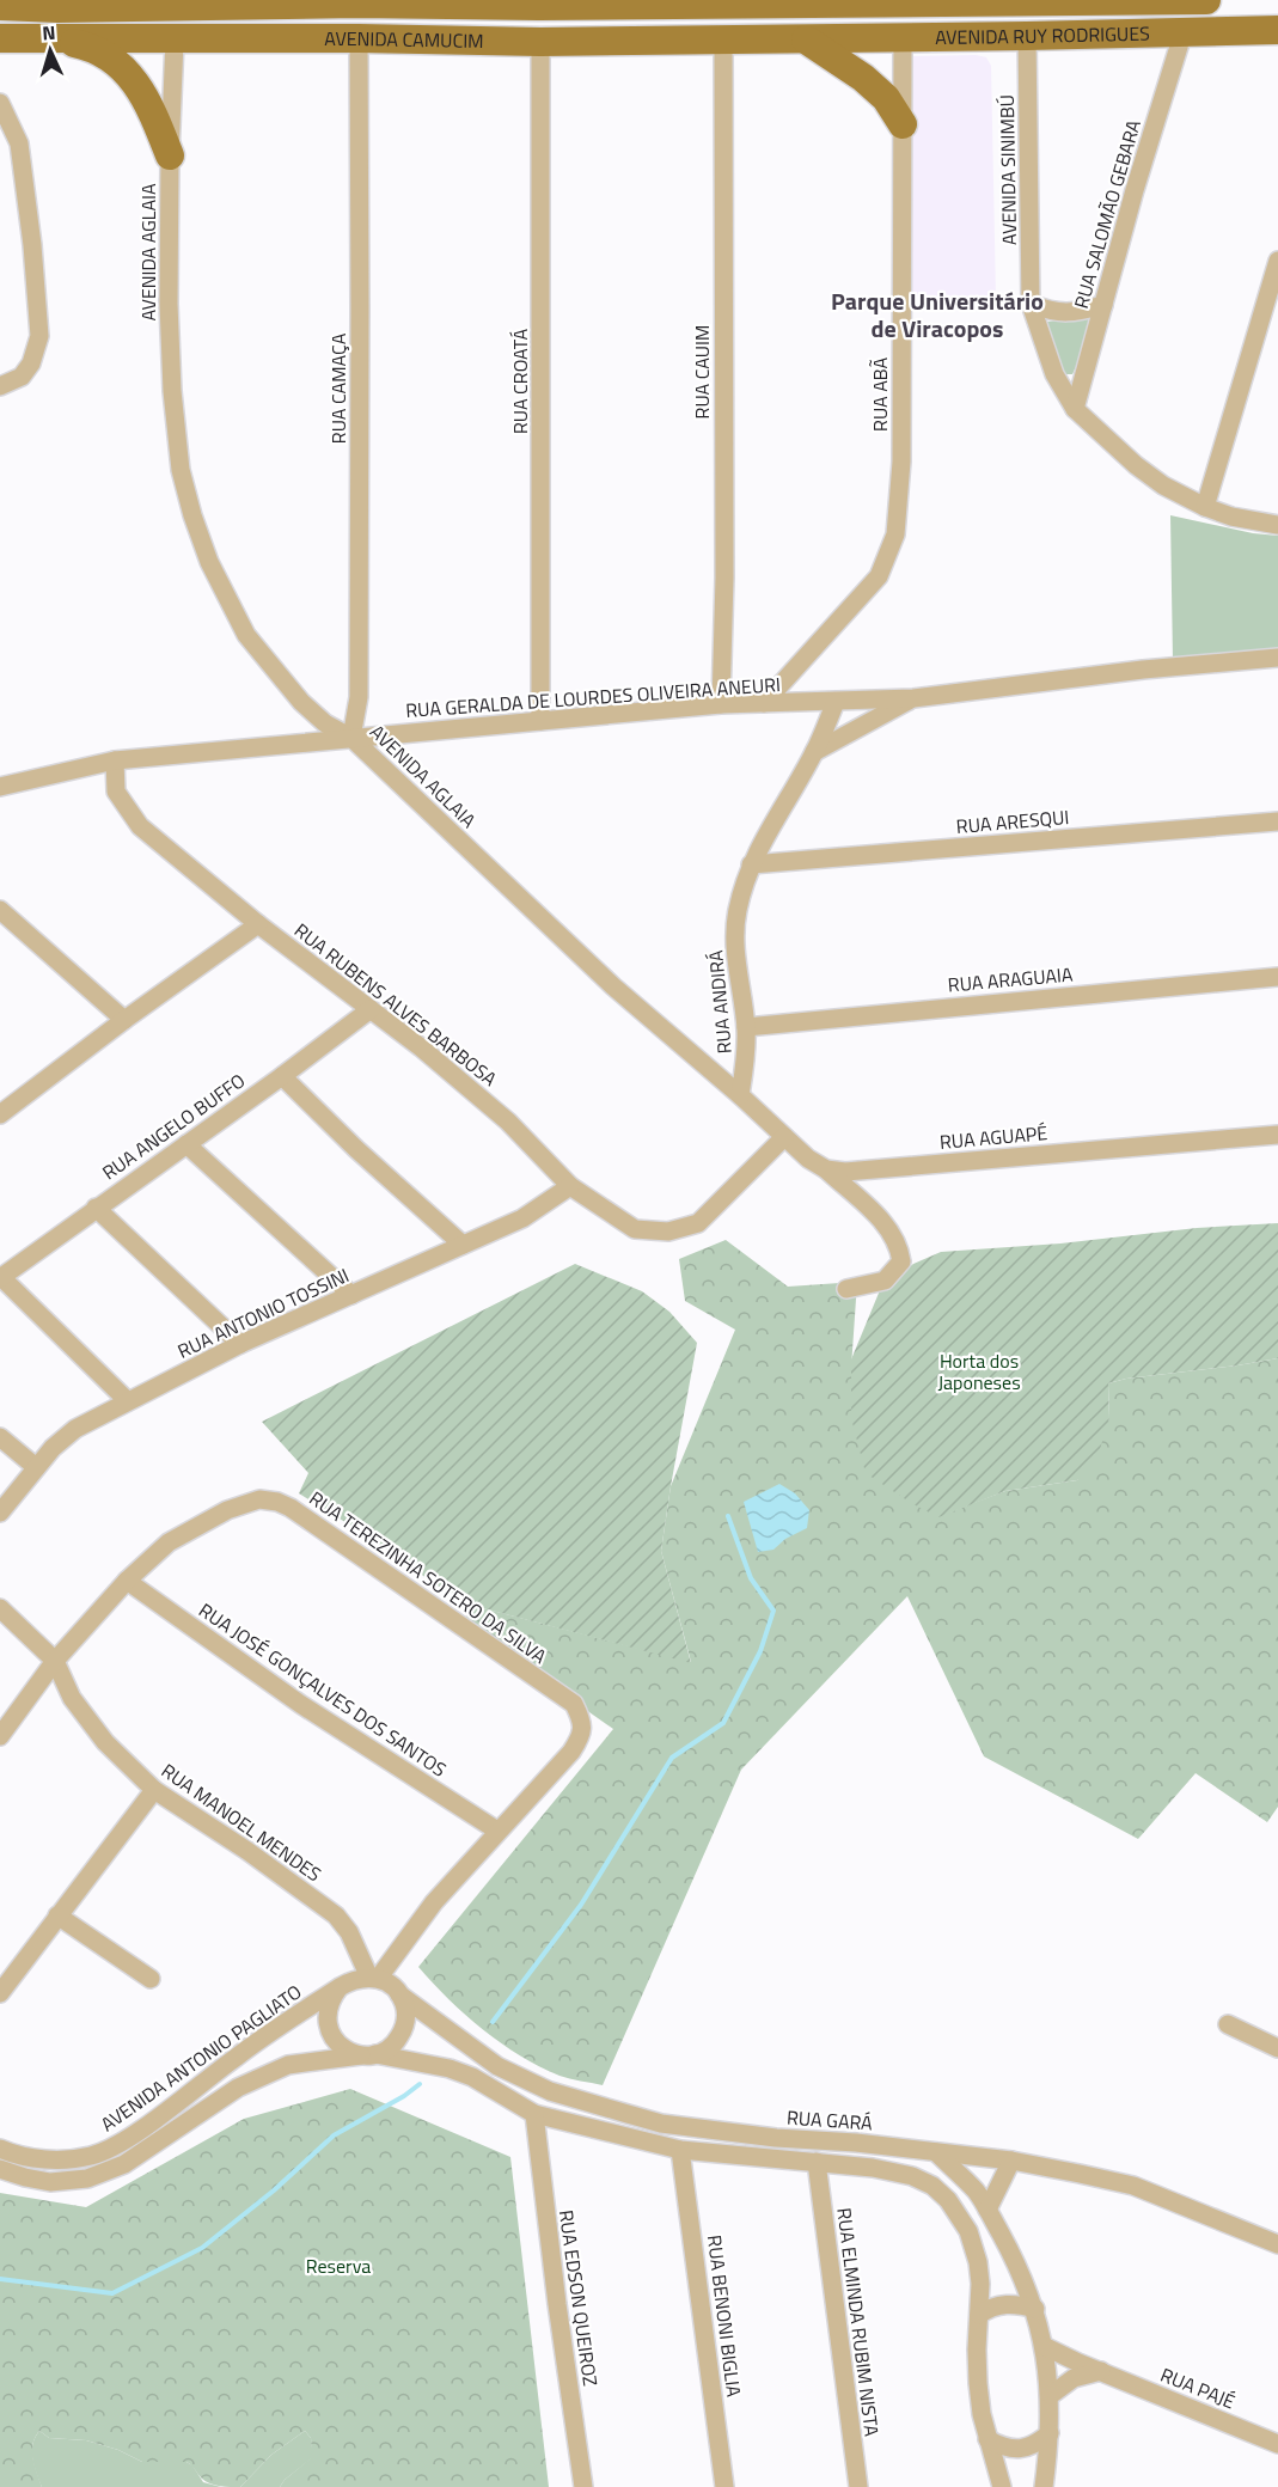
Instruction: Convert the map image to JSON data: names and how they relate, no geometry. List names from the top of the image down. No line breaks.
{"streets":{"main road":["AVENIDA RUY RODRIGUES","AVENIDA CAMUCIM"],"street":["AVENIDA SINIMBÚ","RUA SALOMÃO GEBARA","AVENIDA AGLAIA","RUA CAUIM","RUA CROATÁ","RUA CAMAÇA","RUA ABÃ","RUA GERALDA DE LOURDES OLIVEIRA ANEURI","RUA ARESQUI","RUA ARAGUAIA","RUA ANDIRÁ","RUA RUBENS ALVES BARBOSA","RUA ANGELO BUFFO","RUA AGUAPÉ","RUA ANTONIO TOSSINI","RUA TEREZINHA SOTERO DA SILVA","RUA JOSÉ GONÇALVES DOS SANTOS","RUA MANOEL MENDES","AVENIDA ANTONIO PAGLIATO","RUA GARÁ","RUA EDSON QUEIROZ","RUA BENONI BIGLIA","RUA ELMINDA RUBIM NISTA","RUA PAJÉ"]},"crossings":[["AVENIDA RUY RODRIGUES","AVENIDA CAMUCIM"],["AVENIDA RUY RODRIGUES","AVENIDA SINIMBÚ"],["AVENIDA RUY RODRIGUES","RUA SALOMÃO GEBARA"],["AVENIDA RUY RODRIGUES","RUA ABÃ"],["AVENIDA CAMUCIM","AVENIDA AGLAIA"],["AVENIDA CAMUCIM","RUA CAUIM"],["AVENIDA CAMUCIM","RUA CROATÁ"],["AVENIDA CAMUCIM","RUA CAMAÇA"],["AVENIDA SINIMBÚ","RUA SALOMÃO GEBARA"],["AVENIDA AGLAIA","RUA CAMAÇA"],["AVENIDA AGLAIA","RUA GERALDA DE LOURDES OLIVEIRA ANEURI"],["AVENIDA AGLAIA","RUA ANDIRÁ"],["RUA CAUIM","RUA GERALDA DE LOURDES OLIVEIRA ANEURI"],["RUA CROATÁ","RUA GERALDA DE LOURDES OLIVEIRA ANEURI"],["RUA CAMAÇA","RUA GERALDA DE LOURDES OLIVEIRA ANEURI"],["RUA ABÃ","RUA GERALDA DE LOURDES OLIVEIRA ANEURI"],["RUA GERALDA DE LOURDES OLIVEIRA ANEURI","RUA ANDIRÁ"],["RUA GERALDA DE LOURDES OLIVEIRA ANEURI","RUA RUBENS ALVES BARBOSA"],["RUA ARESQUI","RUA ANDIRÁ"],["RUA ARAGUAIA","RUA ANDIRÁ"],["RUA RUBENS ALVES BARBOSA","RUA ANGELO BUFFO"],["RUA RUBENS ALVES BARBOSA","RUA ANTONIO TOSSINI"],["RUA TEREZINHA SOTERO DA SILVA","RUA JOSÉ GONÇALVES DOS SANTOS"],["RUA TEREZINHA SOTERO DA SILVA","RUA MANOEL MENDES"],["RUA TEREZINHA SOTERO DA SILVA","AVENIDA ANTONIO PAGLIATO"],["RUA TEREZINHA SOTERO DA SILVA","RUA GARÁ"],["RUA MANOEL MENDES","AVENIDA ANTONIO PAGLIATO"],["RUA MANOEL MENDES","RUA GARÁ"],["AVENIDA ANTONIO PAGLIATO","RUA GARÁ"]],"districts":["Parque Universitário de Viracopos"],"parks":["Horta dos Japoneses","Reserva"],"north":"top"}
